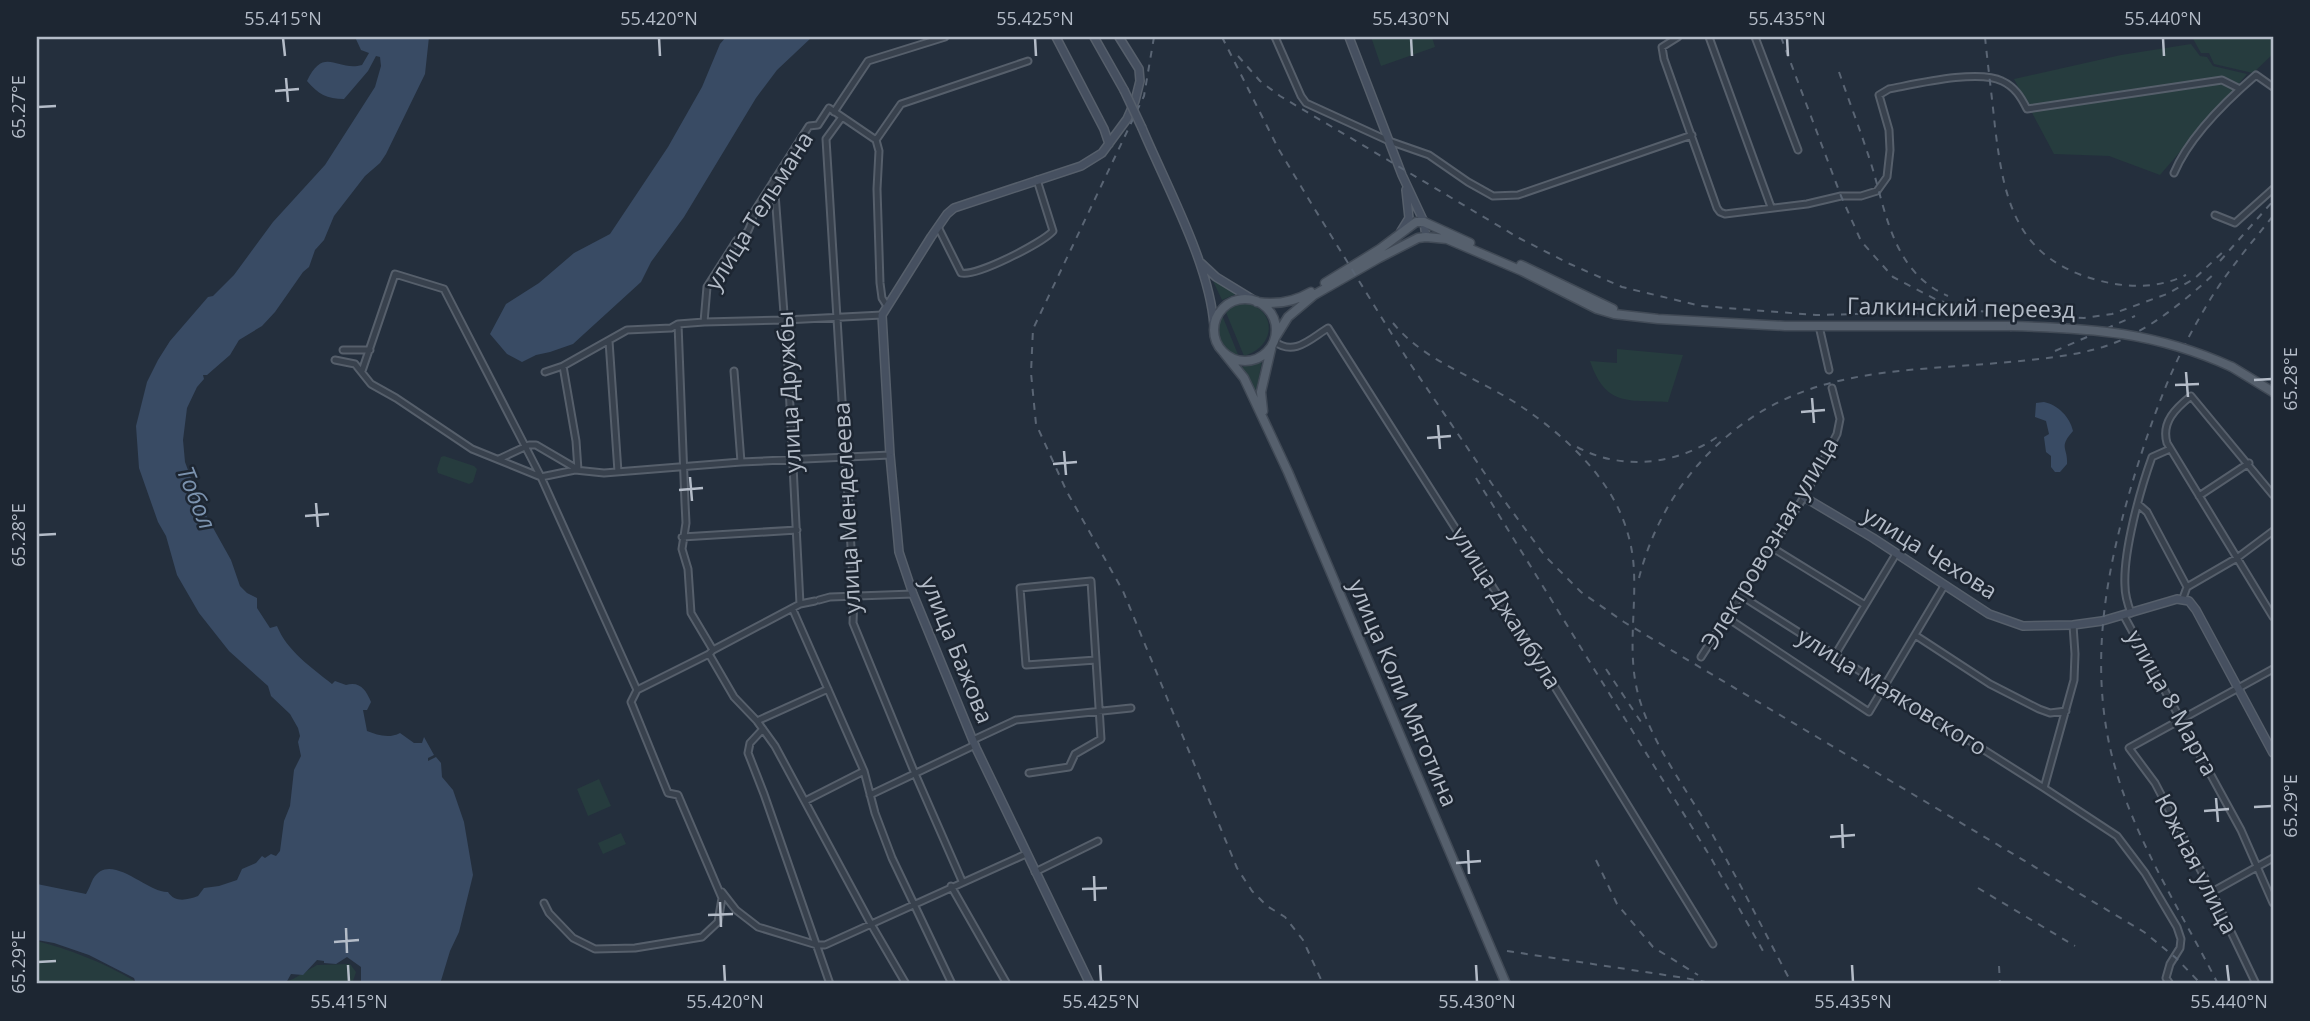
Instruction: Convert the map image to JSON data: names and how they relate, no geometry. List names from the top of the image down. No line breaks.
{"streets":{"main road":["Галкинский переезд","улица Чехова","улица Бажова","улица Коли Мяготина"],"street":["улица Тельмана","улица Дружбы","улица Менделеева","Электровозная улица","улица Джамбула","улица Маяковского","улица 8 Марта","Южная улица"]},"crossings":[["улица Тельмана","улица Дружбы"],["Электровозная улица","улица Чехова"],["Электровозная улица","улица Маяковского"],["улица Чехова","улица 8 Марта"],["улица Джамбула","улица Коли Мяготина"],["улица 8 Марта","Южная улица"]],"water":["Тобол"],"coordinates":["55.415°N","55.420°N","55.425°N","55.430°N","55.435°N","55.440°N","65.27°E","65.28°E","65.29°E"]}
